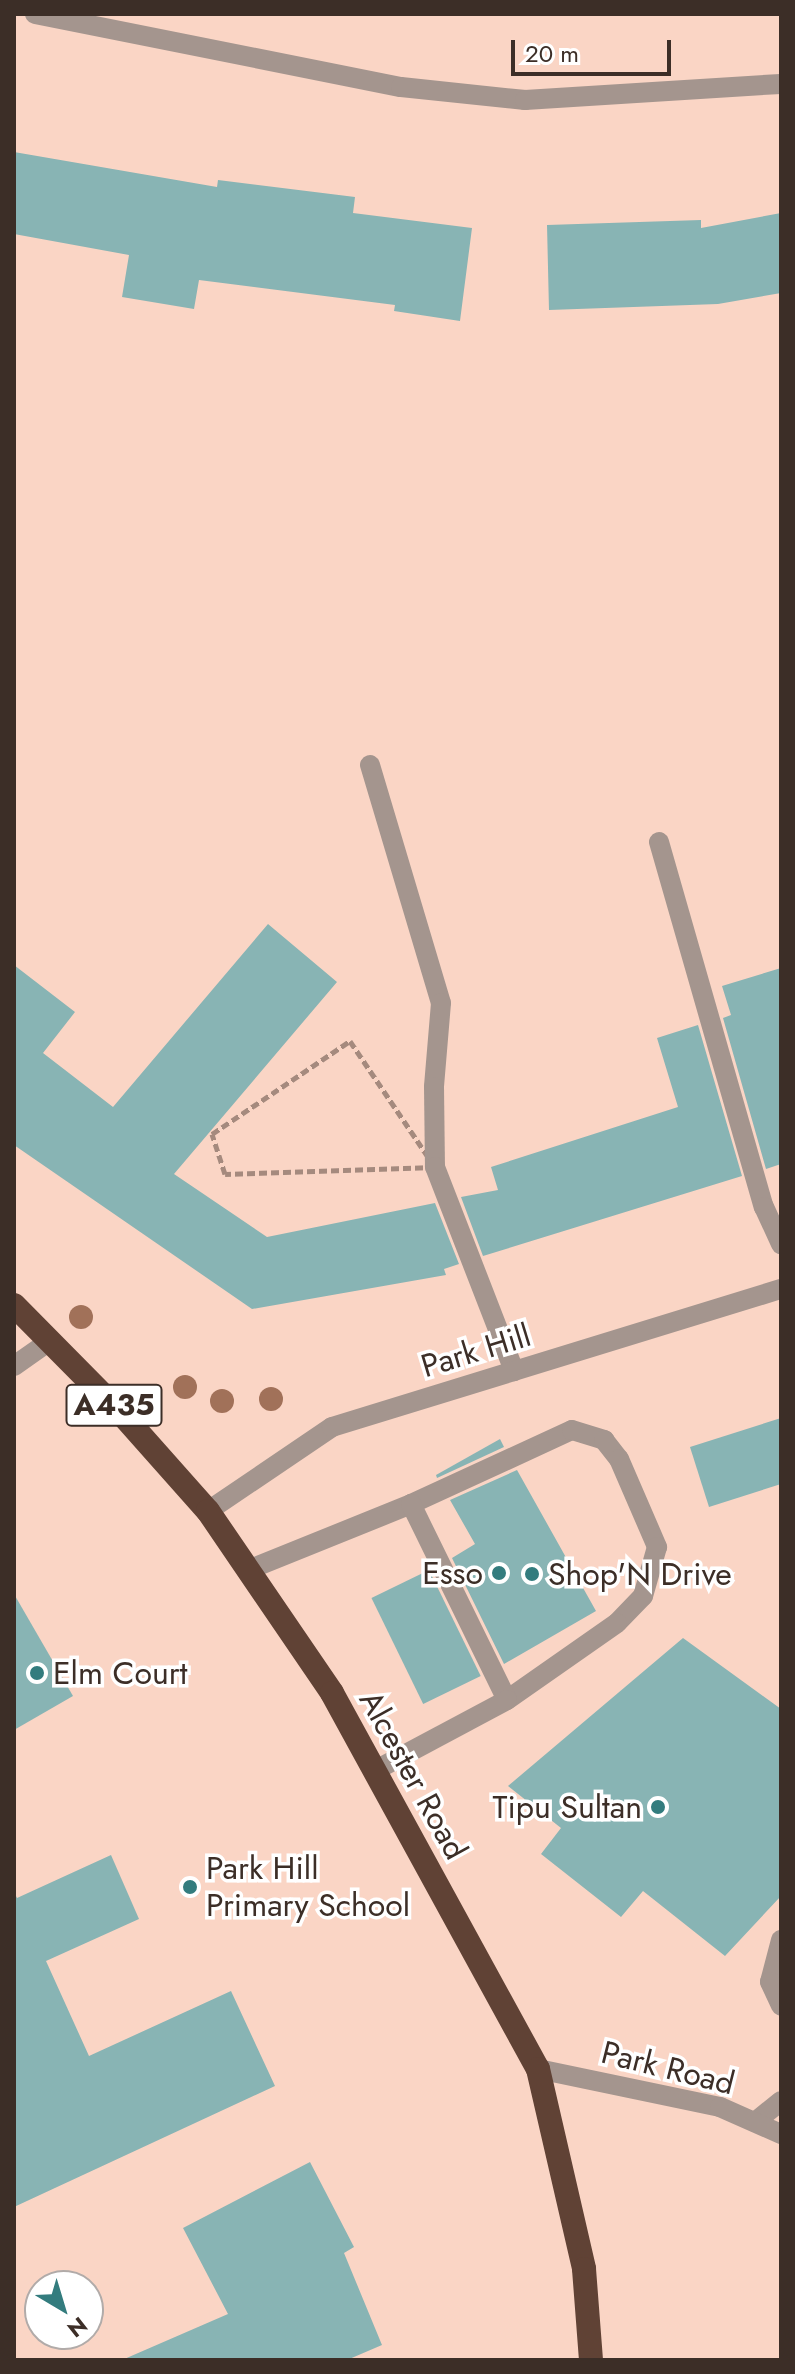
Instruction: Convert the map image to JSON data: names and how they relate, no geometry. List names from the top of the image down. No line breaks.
{"streets":{"highway":["A435","Alcester Road"],"street":["Park Hill","Park Road"]},"crossings":[["Park Hill","Alcester Road"],["Alcester Road","Park Road"]],"places":["Esso","Shop'N Drive","Elm Court","Tipu Sultan","Park Hill Primary School"],"scale_bar":"20 m","north":"bottom right"}
